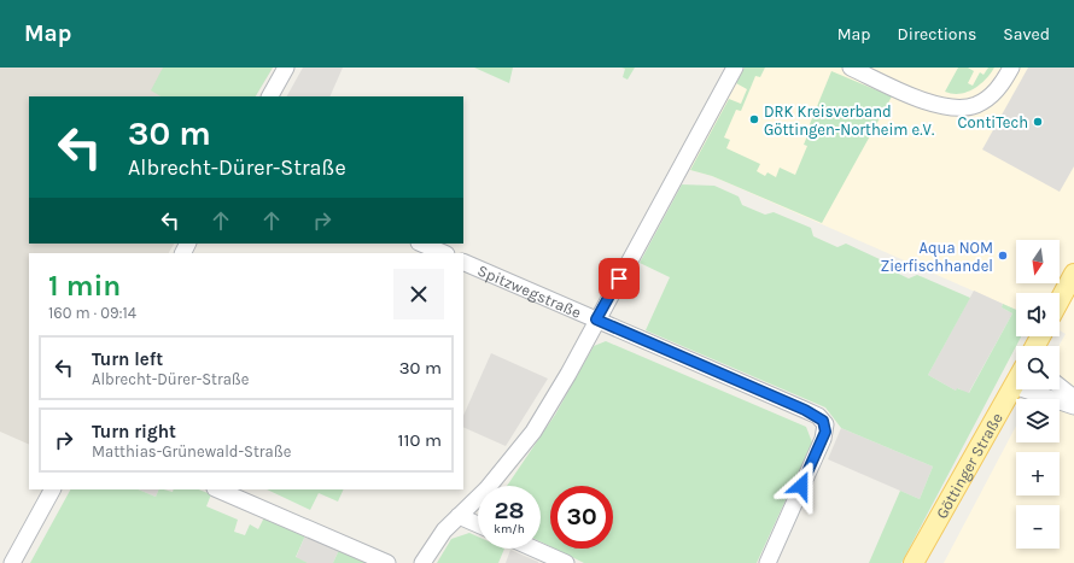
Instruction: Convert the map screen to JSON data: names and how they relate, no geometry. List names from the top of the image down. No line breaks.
{"streets":{"main road":["Göttinger Straße"],"street":["Spitzwegstraße"]},"places":["DRK Kreisverband Göttingen-Northeim e.V.","ContiTech","Aqua NOM Zierfischhandel"],"north":"bottom","page":{"header":"Map","nav":["Map","Directions","Saved"],"turn":["30 m","Albrecht-Dürer-Straße"],"map_buttons":["+","−"],"heading":["1 min","160 m · 09:14"],"list":[{"name":"Turn left","note":"Albrecht-Dürer-Straße","value":"30 m"},{"name":"Turn right","note":"Matthias-Grünewald-Straße","value":"110 m"}],"speed":"28 km/h","limit":"30"}}
